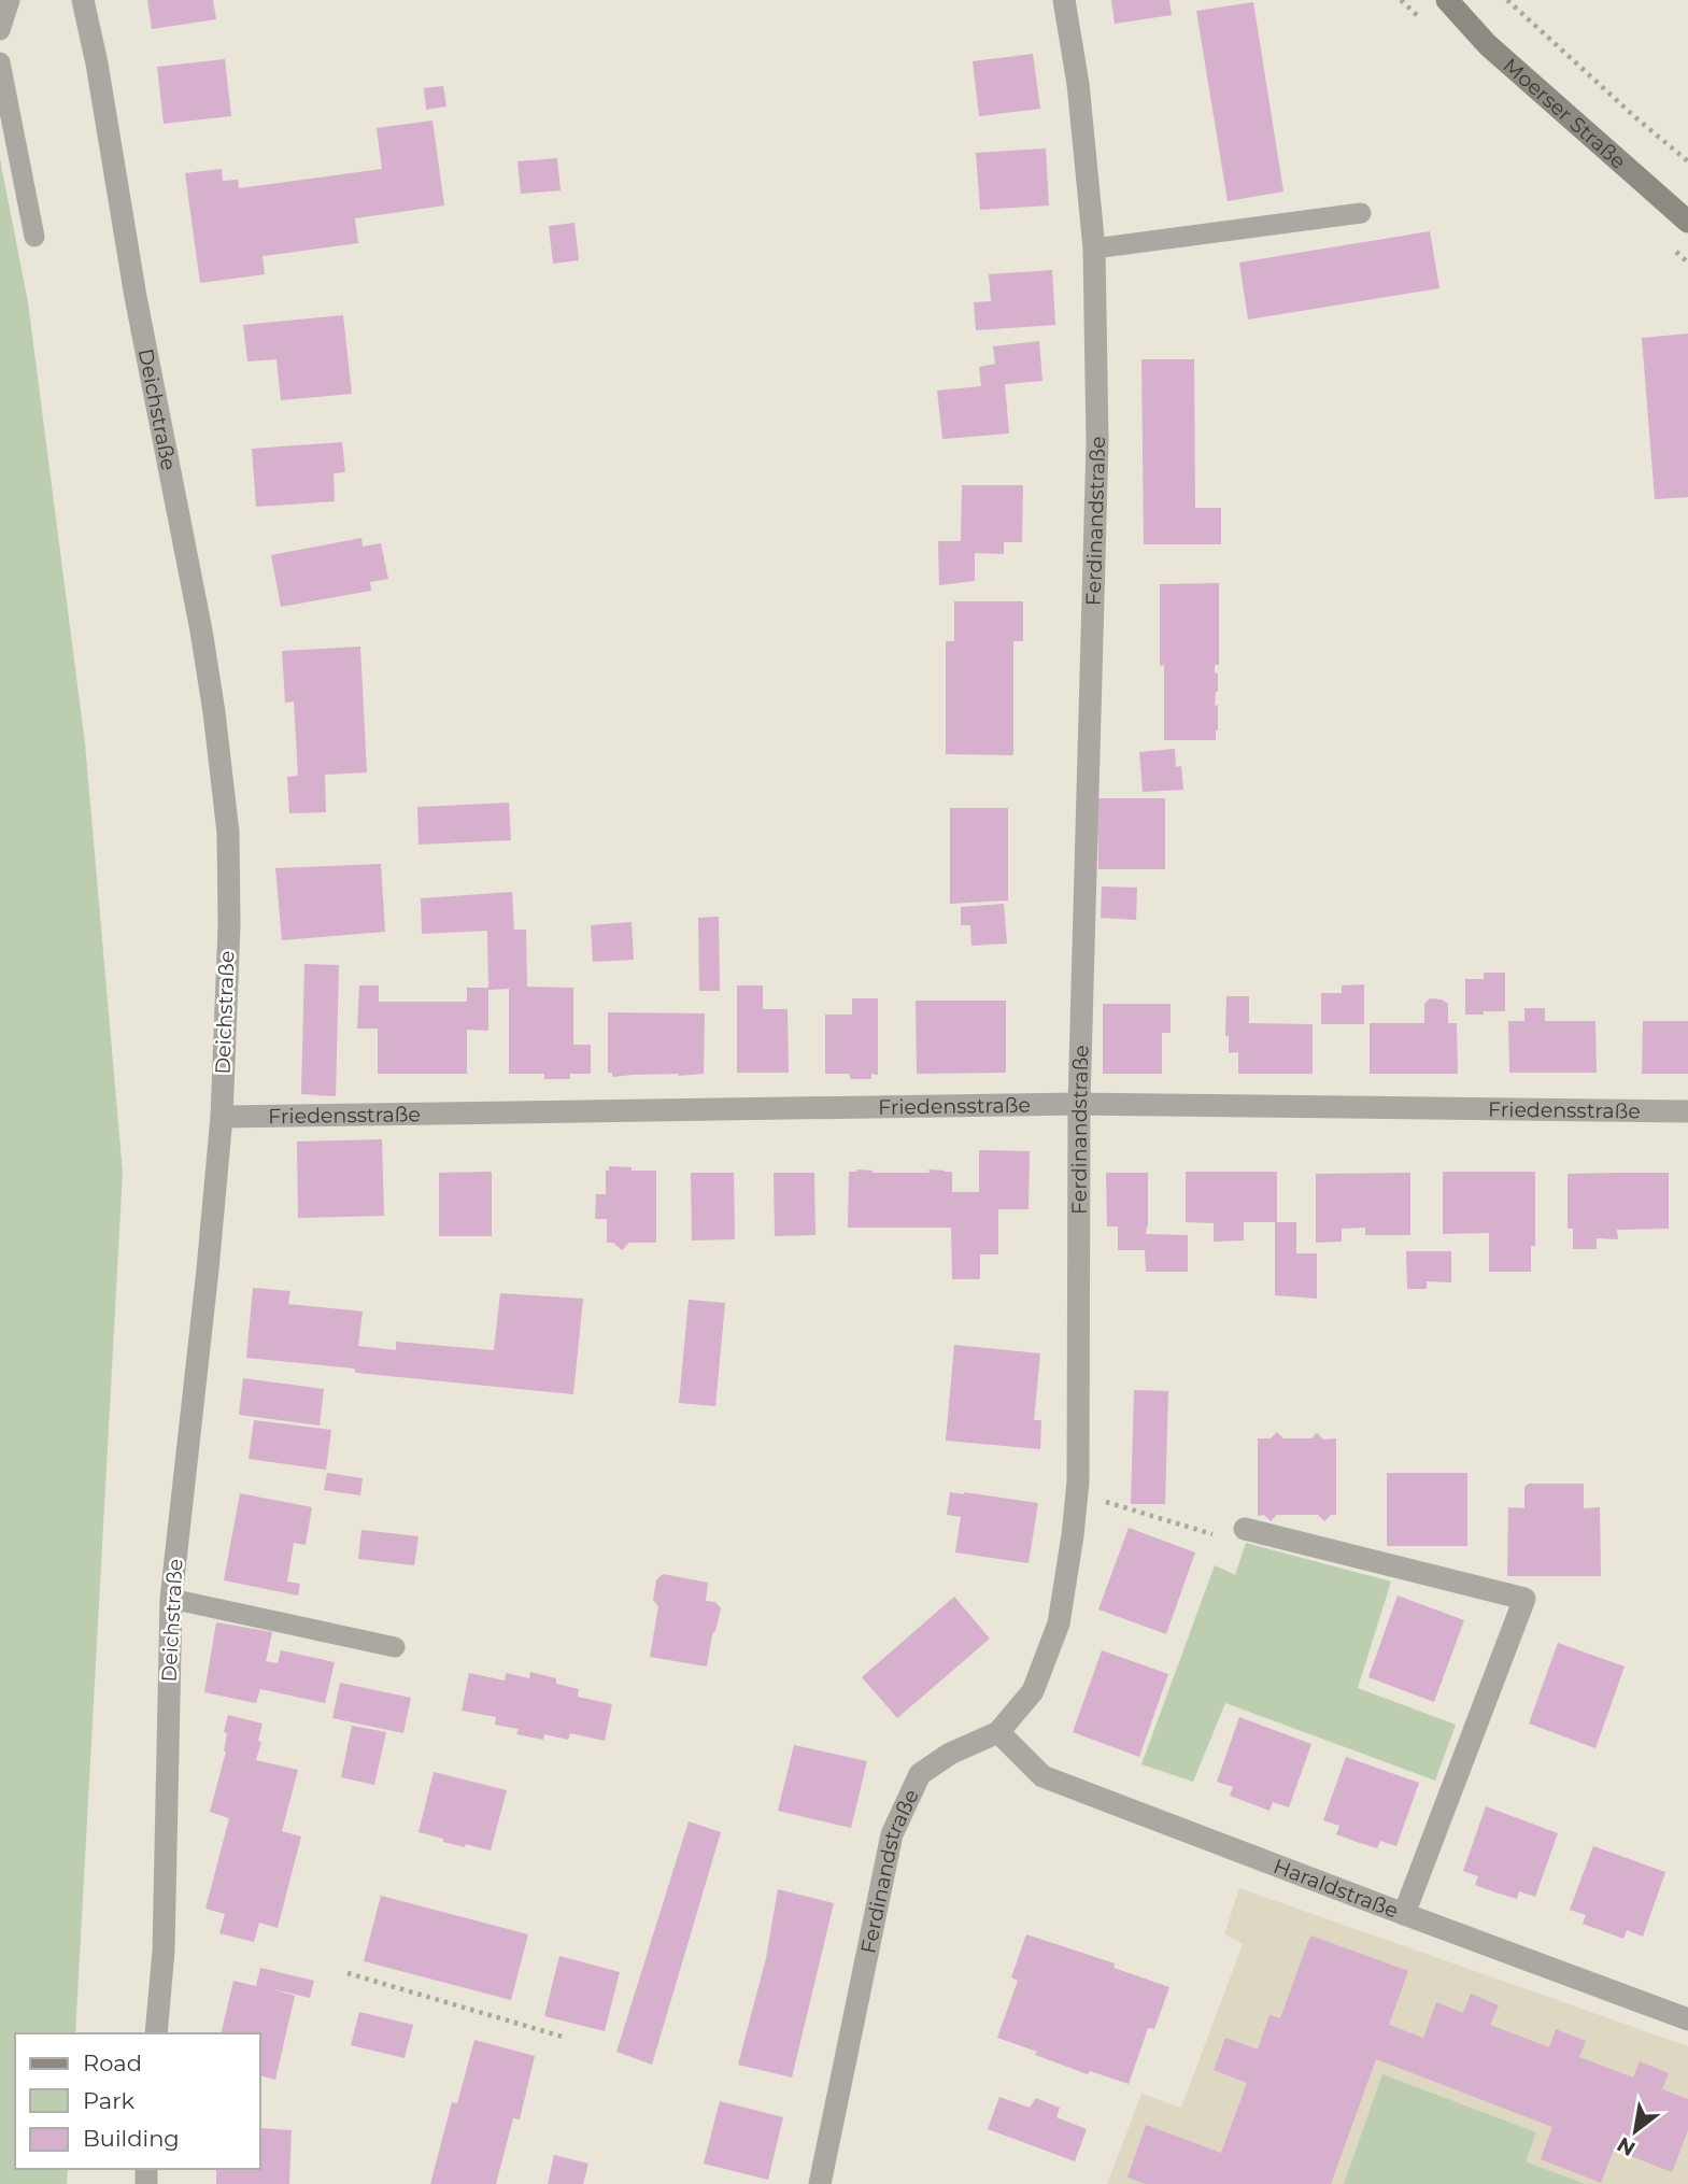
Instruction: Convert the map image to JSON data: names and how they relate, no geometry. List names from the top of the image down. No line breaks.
{"streets":{"main road":["Moerser Straße"],"street":["Deichstraße","Ferdinandstraße","Friedensstraße","Haraldstraße"]},"crossings":[["Deichstraße","Friedensstraße"],["Ferdinandstraße","Friedensstraße"],["Ferdinandstraße","Haraldstraße"]],"legend":["Road","Park","Building"],"north":"bottom left"}
